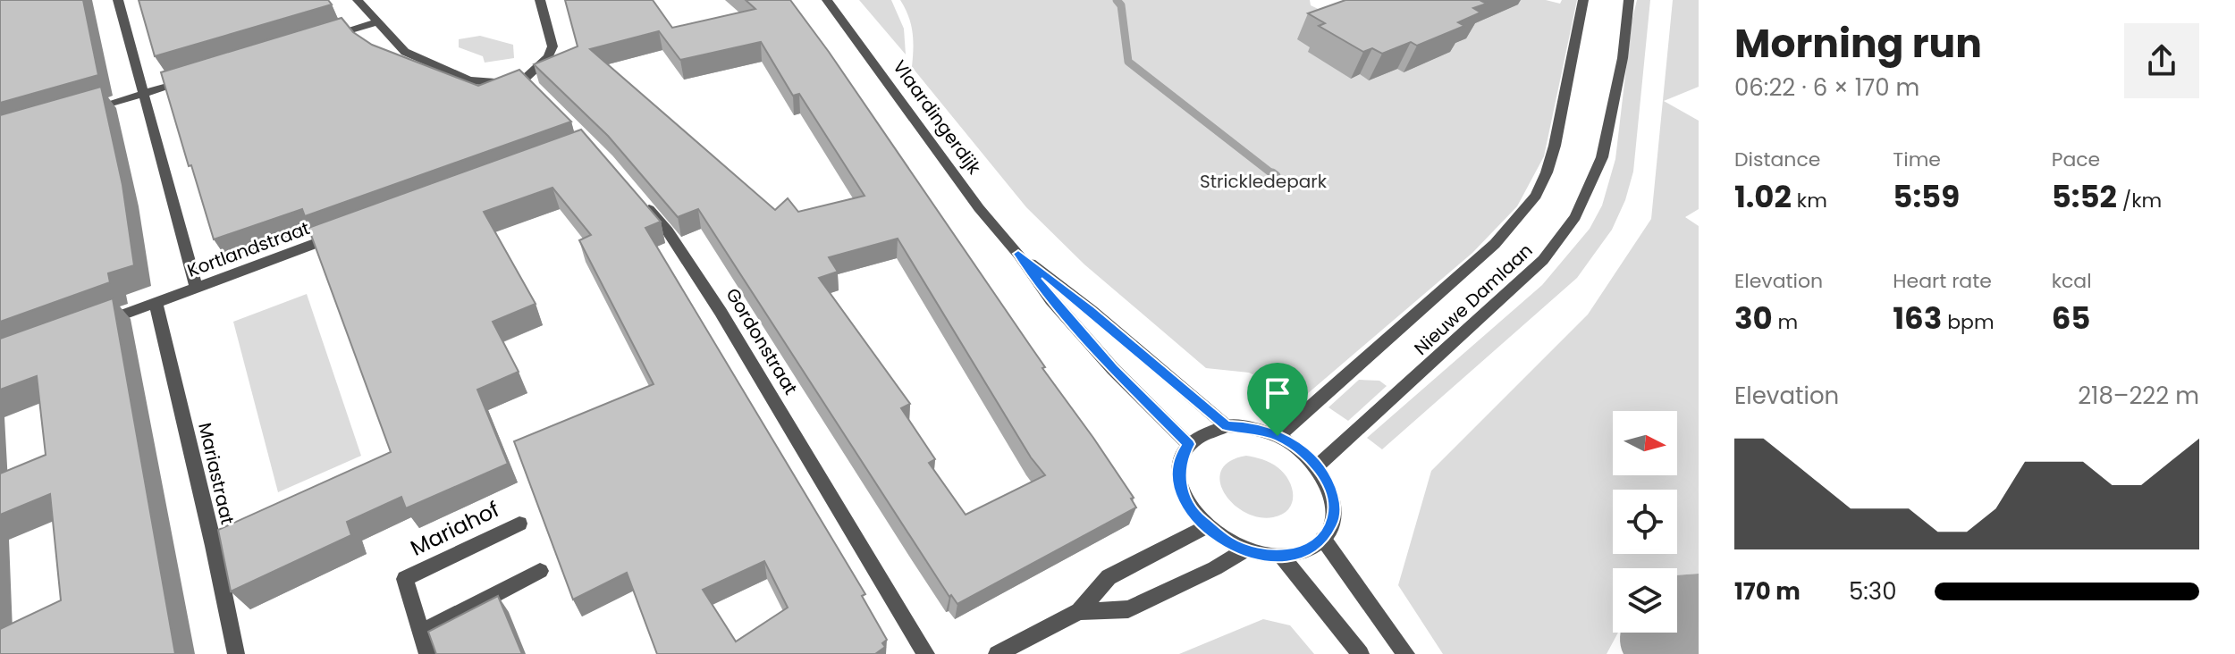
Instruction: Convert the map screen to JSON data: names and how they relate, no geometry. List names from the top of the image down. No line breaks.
{"streets":{"street":["Vlaardingerdijk","Kortlandstraat","Nieuwe Damlaan","Gordonstraat","Mariastraat","Mariahof"]},"crossings":[["Vlaardingerdijk","Nieuwe Damlaan"],["Kortlandstraat","Mariastraat"]],"parks":["Strickledepark"],"north":"right","page":{"heading":["Morning run","06:22 · 6 × 170 m"],"stats":[["Distance","1.02 km"],["Time","5:59"],["Pace","5:52 /km"],["Elevation","30 m"],["Heart rate","163 bpm"],["kcal","65"]],"chart":["Elevation","218–222 m"],"list":[{"name":"170 m","note":"5:30"}]}}
